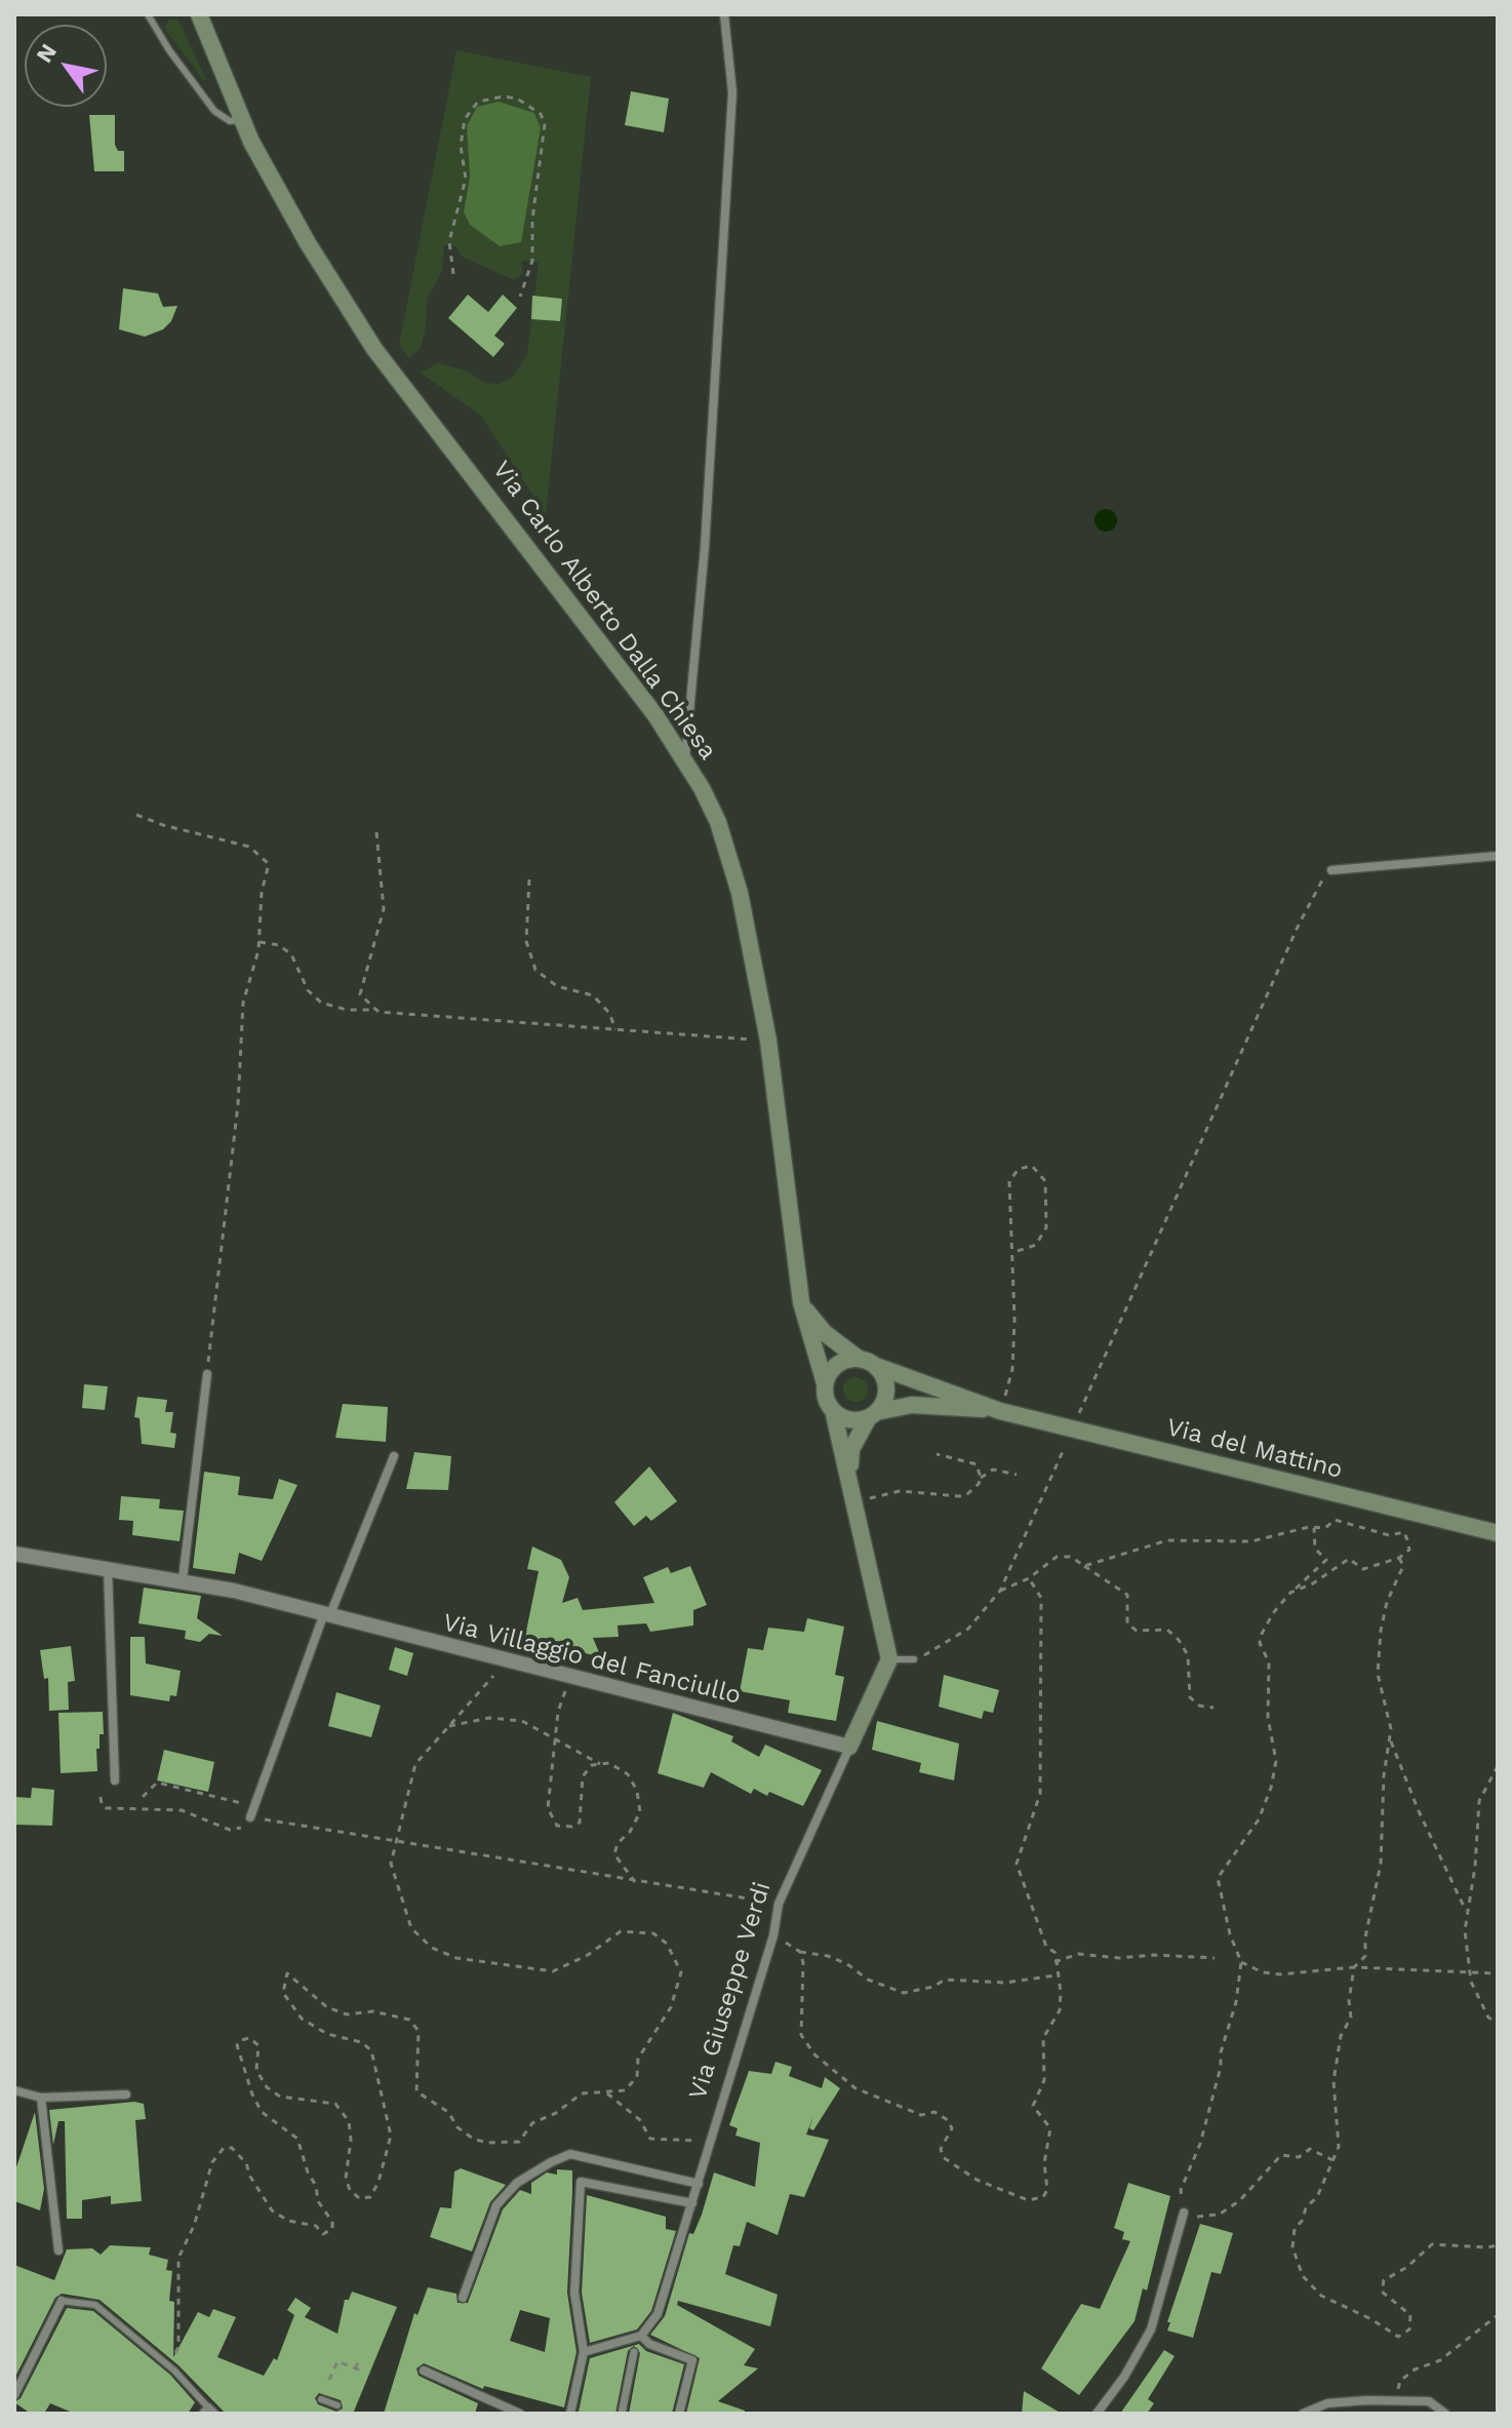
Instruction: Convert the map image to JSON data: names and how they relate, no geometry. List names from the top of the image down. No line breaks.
{"streets":{"main road":["Via Carlo Alberto Dalla Chiesa","Via del Mattino","Via Giuseppe Verdi"],"street":["Via Villaggio del Fanciullo"]},"crossings":[["Via Carlo Alberto Dalla Chiesa","Via del Mattino"],["Via Villaggio del Fanciullo","Via Giuseppe Verdi"]],"north":"top left"}
